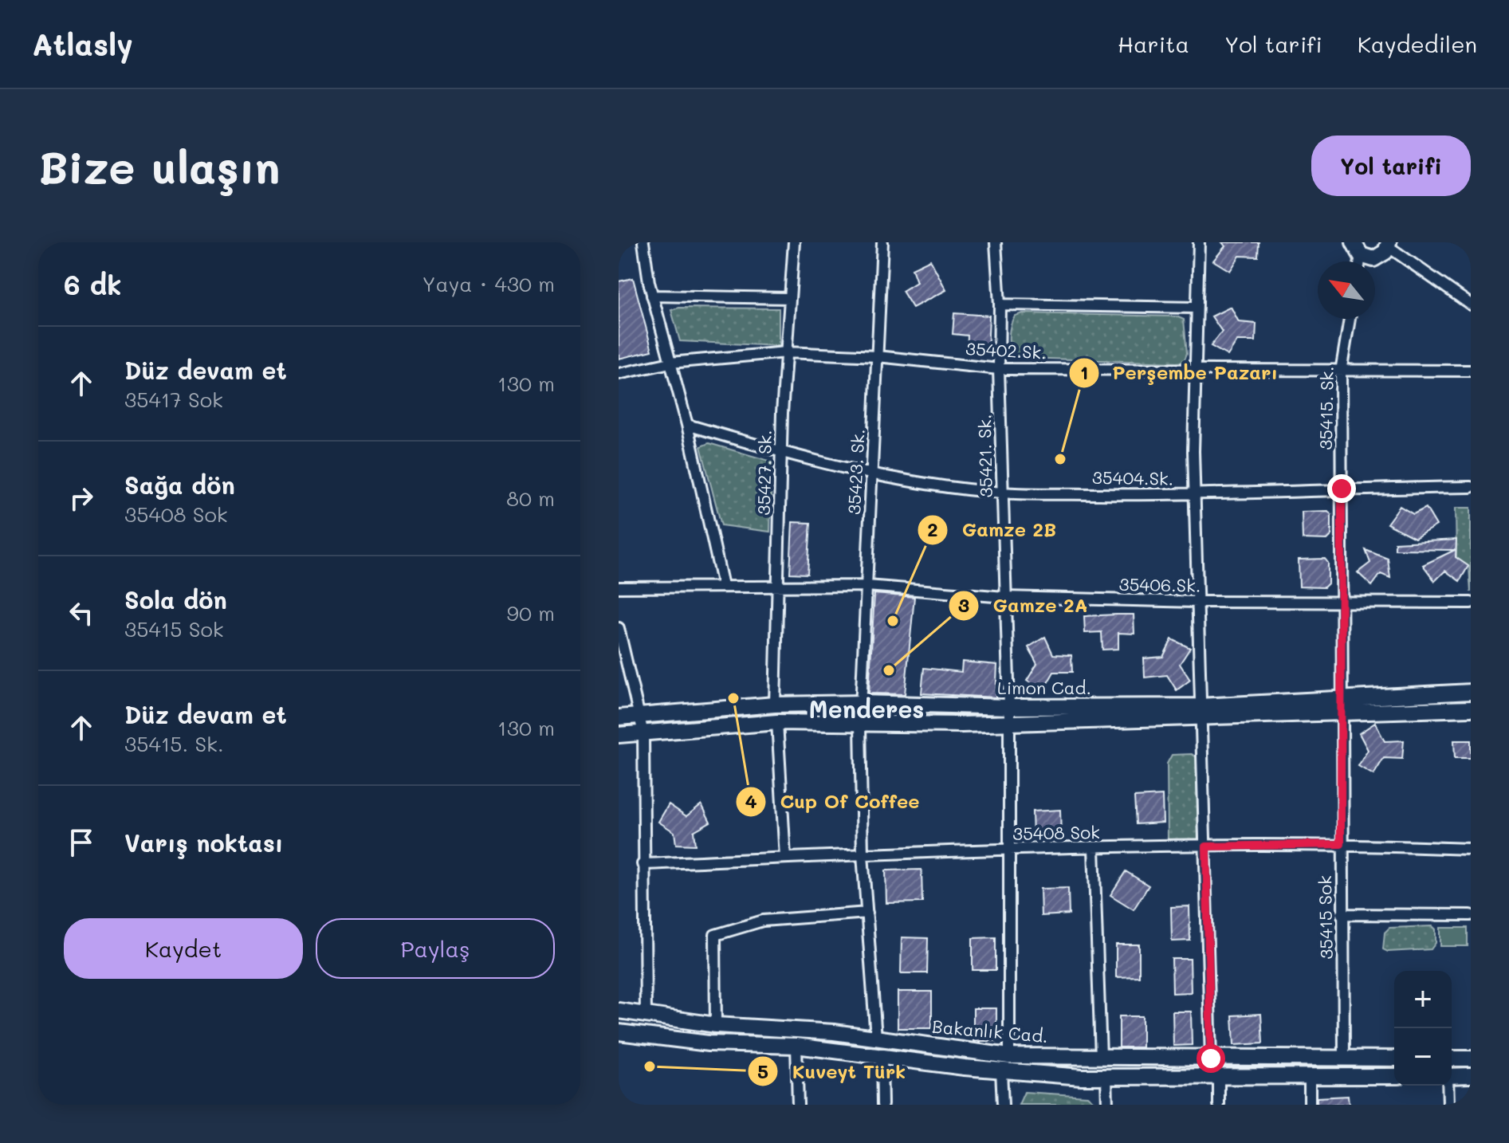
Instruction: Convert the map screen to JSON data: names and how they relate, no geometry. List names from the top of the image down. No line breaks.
{"streets":{"street":["35402.Sk.","35415. Sk.","35421. Sk.","35423. Sk.","35427. Sk.","35404.Sk.","35406.Sk.","Limon Cad.","35408 Sok","35415 Sok","Bakanlık Cad."]},"crossings":[["35402.Sk.","35415. Sk."],["35402.Sk.","35421. Sk."],["35402.Sk.","35423. Sk."],["35402.Sk.","35427. Sk."],["35415. Sk.","35404.Sk."],["35415. Sk.","35406.Sk."],["35415. Sk.","Limon Cad."],["35415. Sk.","35415 Sok"],["35421. Sk.","35404.Sk."],["35421. Sk.","35406.Sk."],["35421. Sk.","Limon Cad."],["35421. Sk.","35408 Sok"],["35421. Sk.","Bakanlık Cad."],["35423. Sk.","35404.Sk."],["35423. Sk.","35406.Sk."],["35423. Sk.","Limon Cad."],["35423. Sk.","35408 Sok"],["35423. Sk.","Bakanlık Cad."],["35427. Sk.","35404.Sk."],["35427. Sk.","35406.Sk."],["35427. Sk.","Limon Cad."],["Limon Cad.","35415 Sok"],["35408 Sok","35415 Sok"],["35415 Sok","Bakanlık Cad."]],"districts":["Menderes"],"places":["Perşembe Pazarı","Gamze 2B","Gamze 2A","Cup Of Coffee","Kuveyt Türk"],"north":"top left","page":{"header":"Atlasly","nav":["Harita","Yol tarifi","Kaydedilen"],"buttons":["Yol tarifi",["Kaydet","Paylaş"]],"title":"Bize ulaşın","heading":["6 dk","Yaya · 430 m"],"list":[["Düz devam et","35417 Sok","130 m"],["Sağa dön","35408 Sok","80 m"],["Sola dön","35415 Sok","90 m"],["Düz devam et","35415. Sk.","130 m"],"Varış noktası"],"map_buttons":["+","−"]}}
